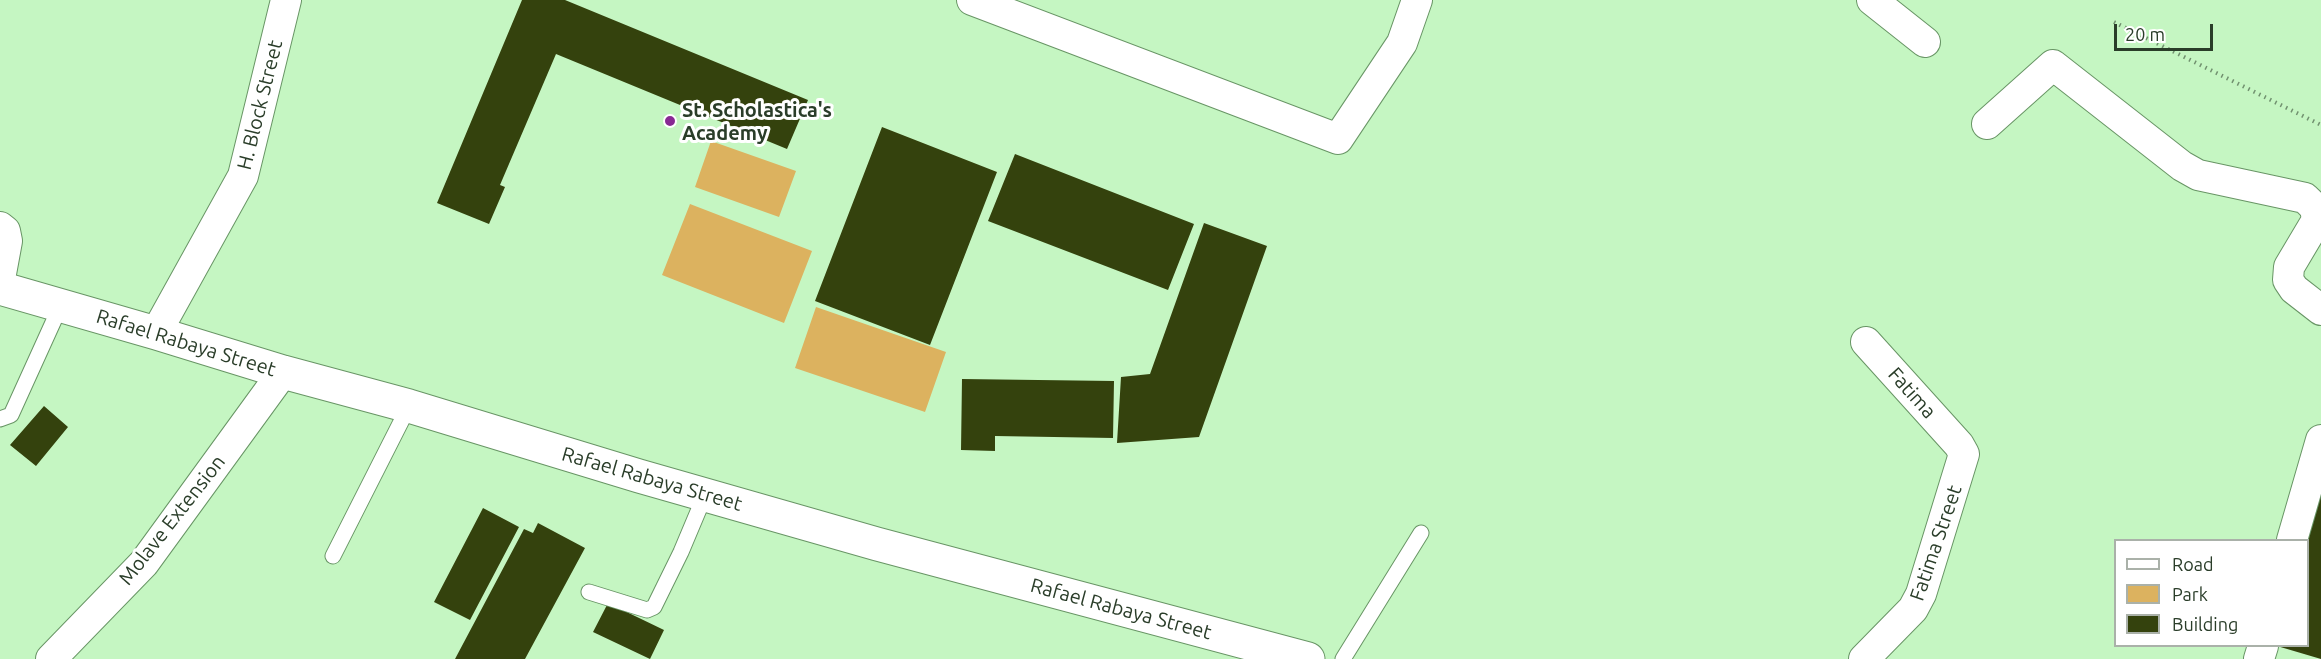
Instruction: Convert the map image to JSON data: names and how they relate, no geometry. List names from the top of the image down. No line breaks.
{"streets":{"main road":["Rafael Rabaya Street"],"street":["H. Block Street","Fatima","Molave Extension","Fatima Street"]},"crossings":[["H. Block Street","Rafael Rabaya Street"],["Rafael Rabaya Street","Molave Extension"],["Fatima","Fatima Street"]],"places":["St. Scholastica's Academy"],"legend":["Road","Park","Building"],"scale_bar":"20 m"}
